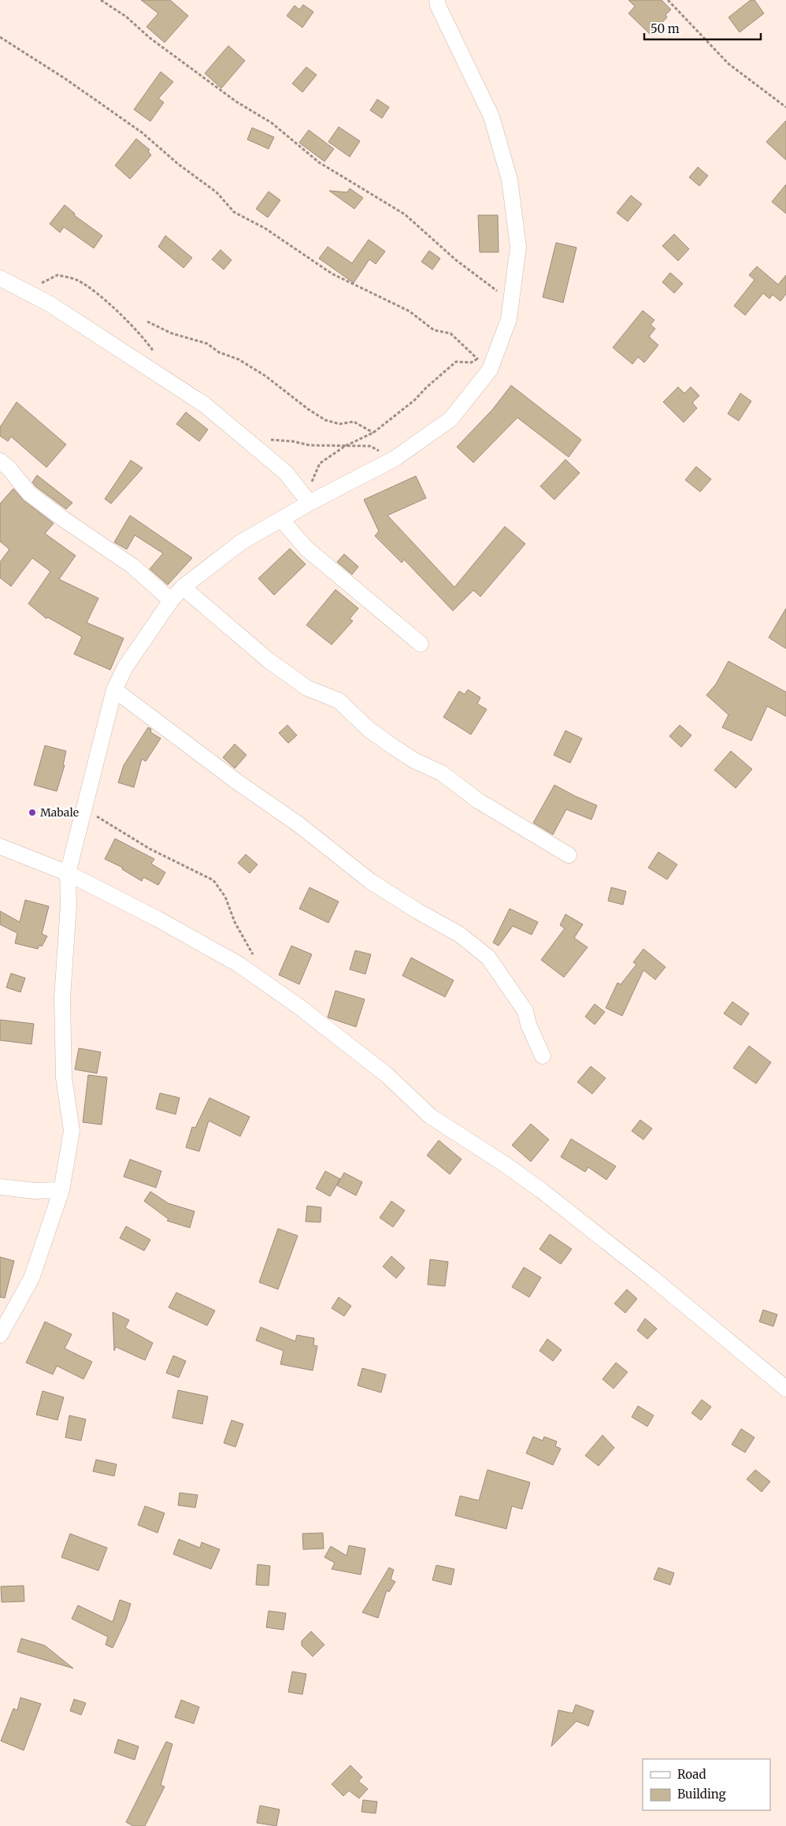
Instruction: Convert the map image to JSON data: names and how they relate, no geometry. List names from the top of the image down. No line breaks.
{"places":["Mabale"],"legend":["Road","Building"],"scale_bar":"50 m"}
